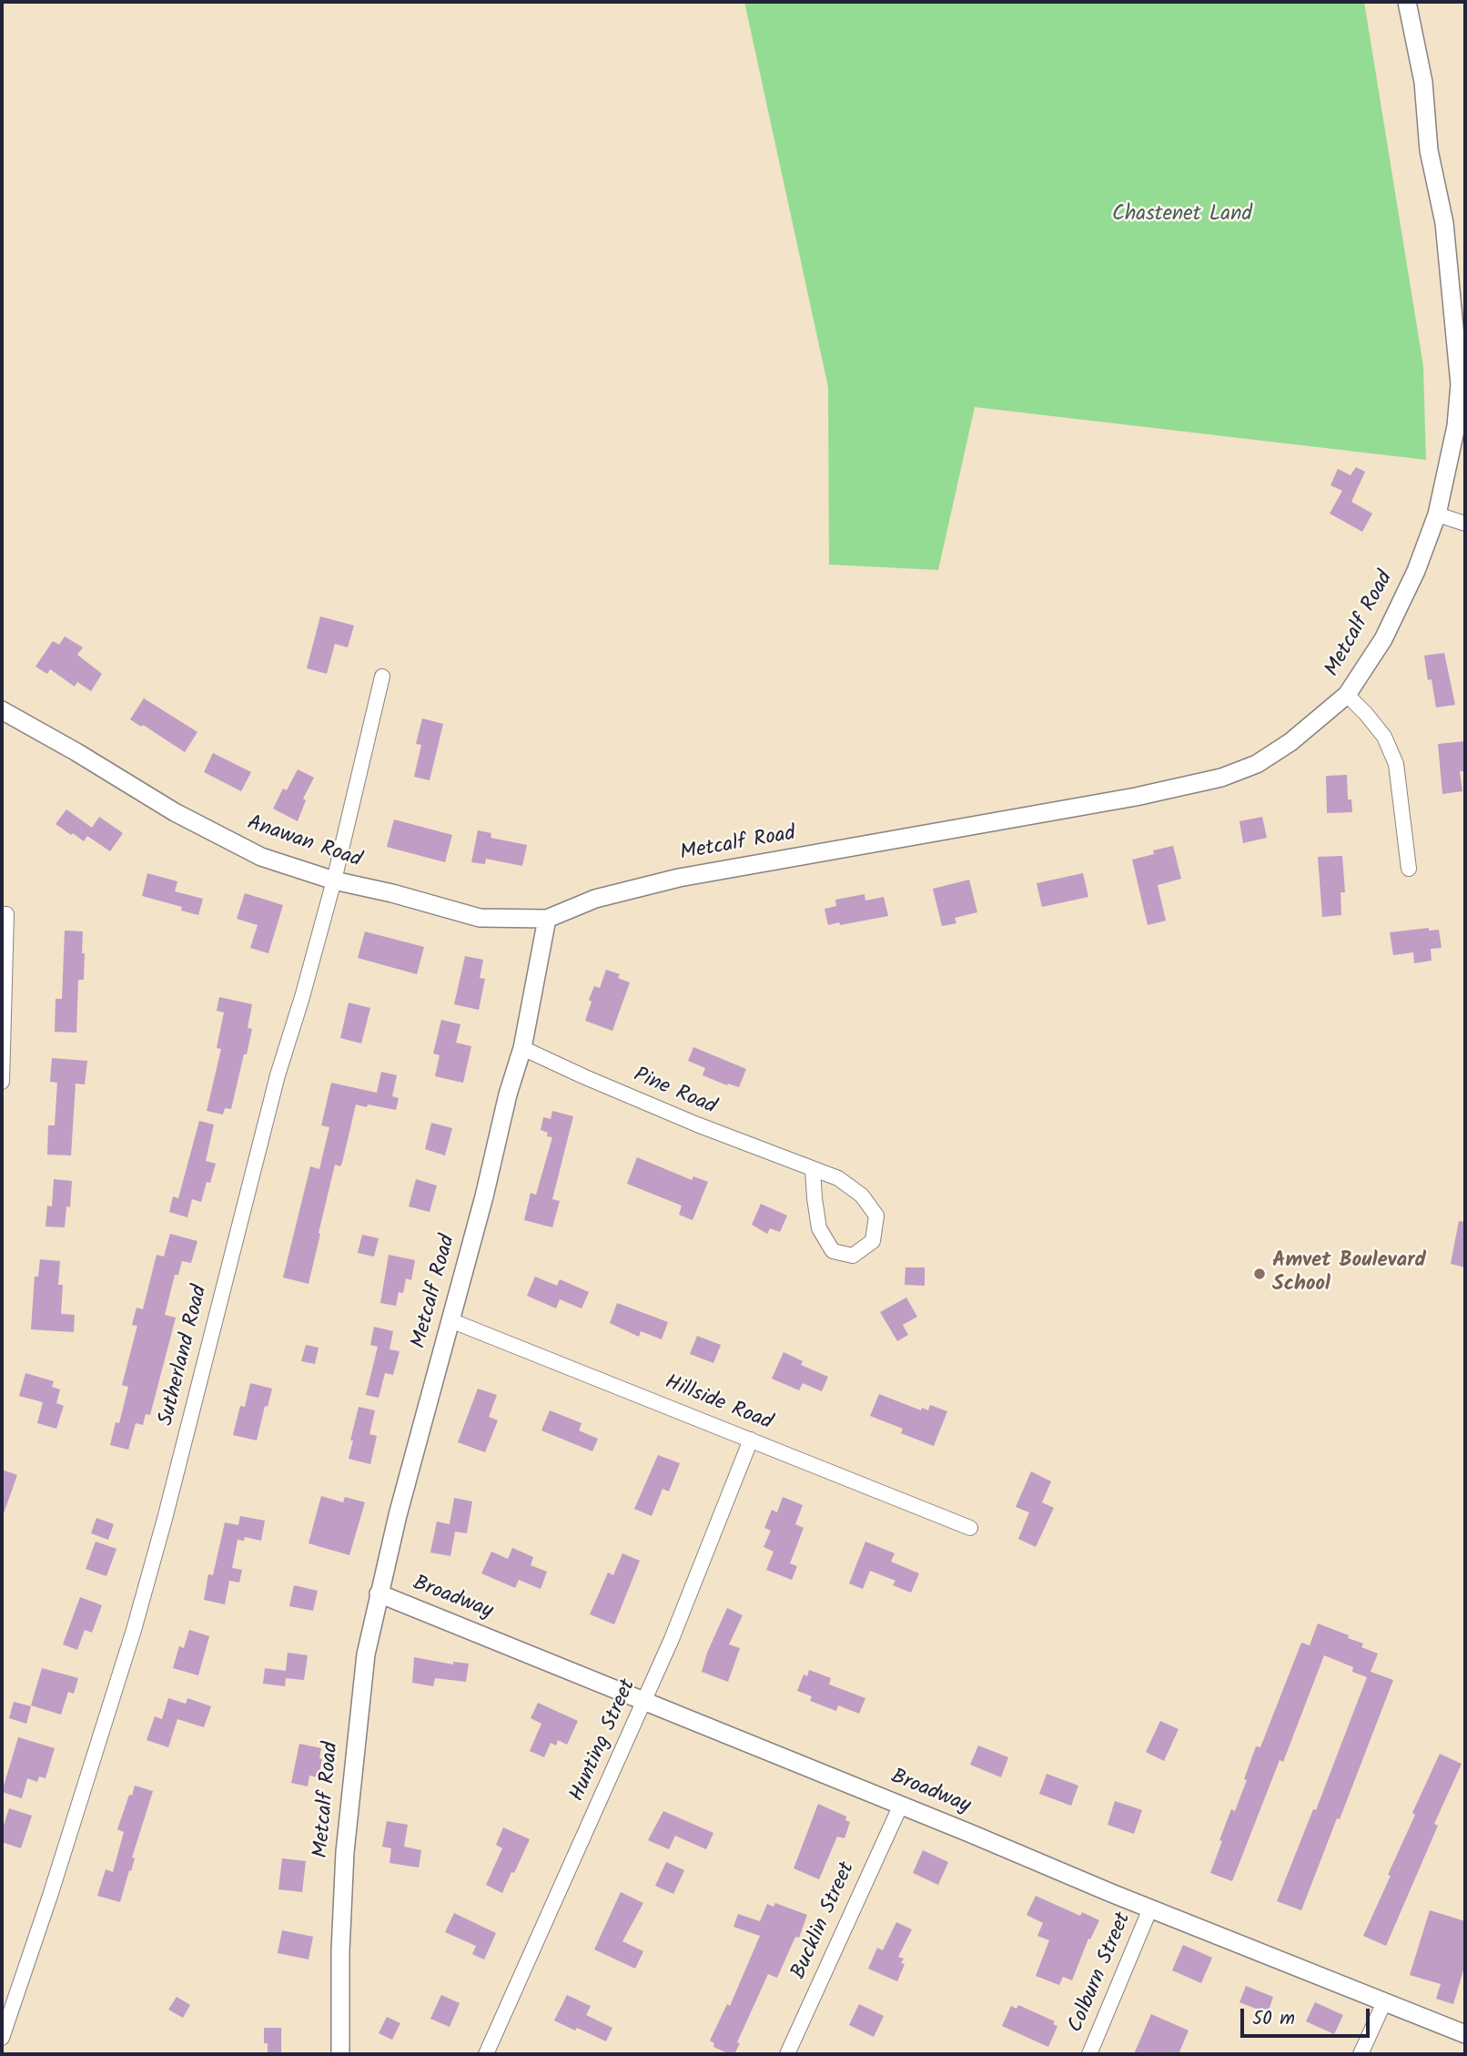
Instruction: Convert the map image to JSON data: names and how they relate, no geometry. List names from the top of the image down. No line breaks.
{"streets":{"street":["Metcalf Road","Anawan Road","Pine Road","Sutherland Road","Hillside Road","Broadway","Hunting Street","Bucklin Street","Colburn Street"]},"crossings":[["Metcalf Road","Anawan Road"],["Metcalf Road","Pine Road"],["Metcalf Road","Hillside Road"],["Metcalf Road","Broadway"],["Anawan Road","Sutherland Road"],["Hillside Road","Hunting Street"],["Broadway","Hunting Street"],["Broadway","Bucklin Street"],["Broadway","Colburn Street"]],"parks":["Chastenet Land"],"places":["Amvet Boulevard School"],"scale_bar":"50 m"}
